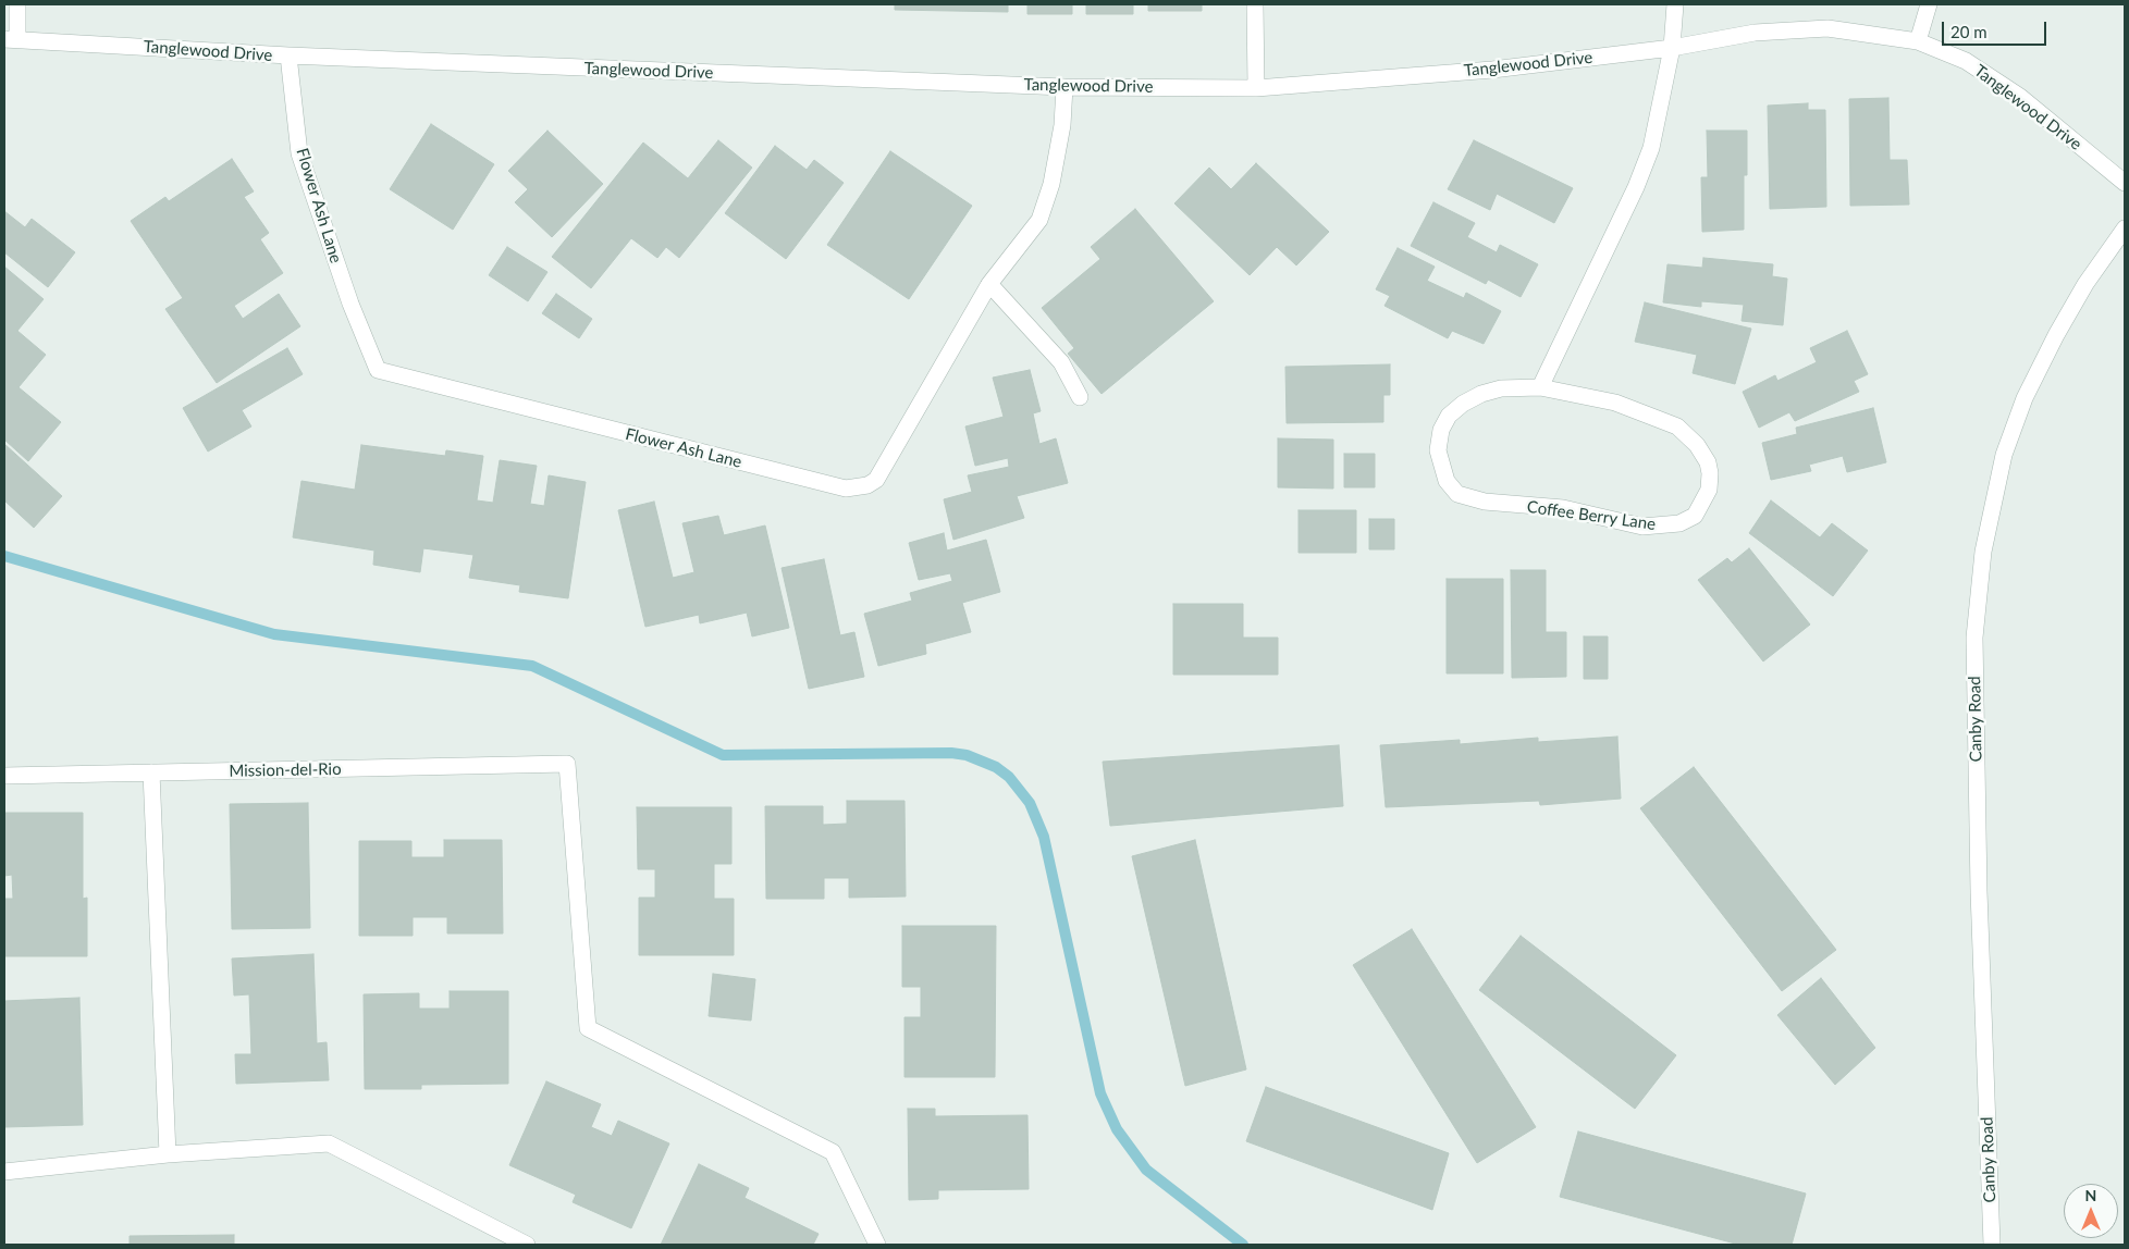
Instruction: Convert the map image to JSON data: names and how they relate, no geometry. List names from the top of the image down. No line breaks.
{"streets":{"street":["Tanglewood Drive","Flower Ash Lane","Coffee Berry Lane","Canby Road","Mission-del-Rio"]},"crossings":[["Tanglewood Drive","Flower Ash Lane"]],"scale_bar":"20 m","north":"top"}
